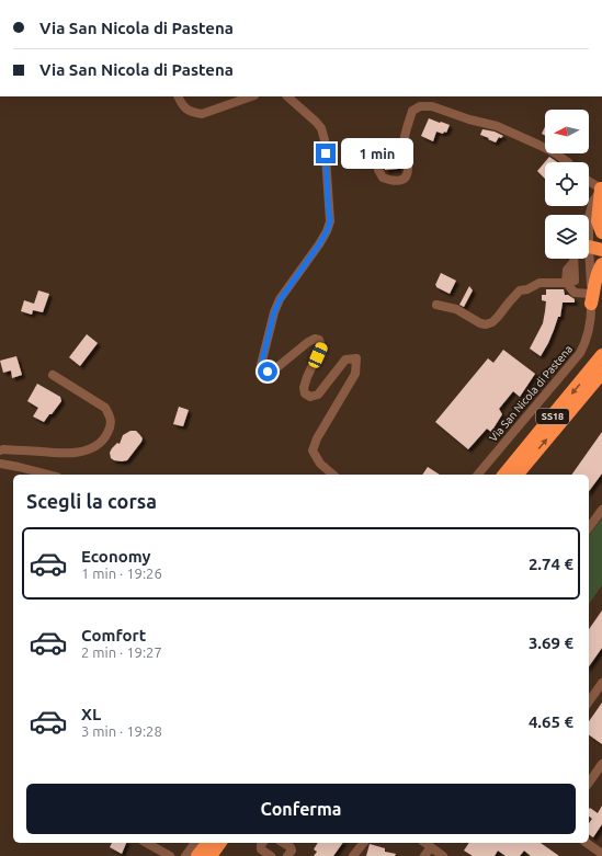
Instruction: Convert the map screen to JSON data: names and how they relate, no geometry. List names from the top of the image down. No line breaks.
{"streets":{"highway":["SS18"],"street":["Via San Nicola di Pastena"]},"north":"left","page":{"banner":["Via San Nicola di Pastena","Via San Nicola di Pastena"],"bubble":"1 min","heading":"Scegli la corsa","list":[{"name":"Economy","note":"1 min · 19:26","value":"2.74 €"},{"name":"Comfort","note":"2 min · 19:27","value":"3.69 €"},{"name":"XL","note":"3 min · 19:28","value":"4.65 €"}],"buttons":"Conferma"}}
